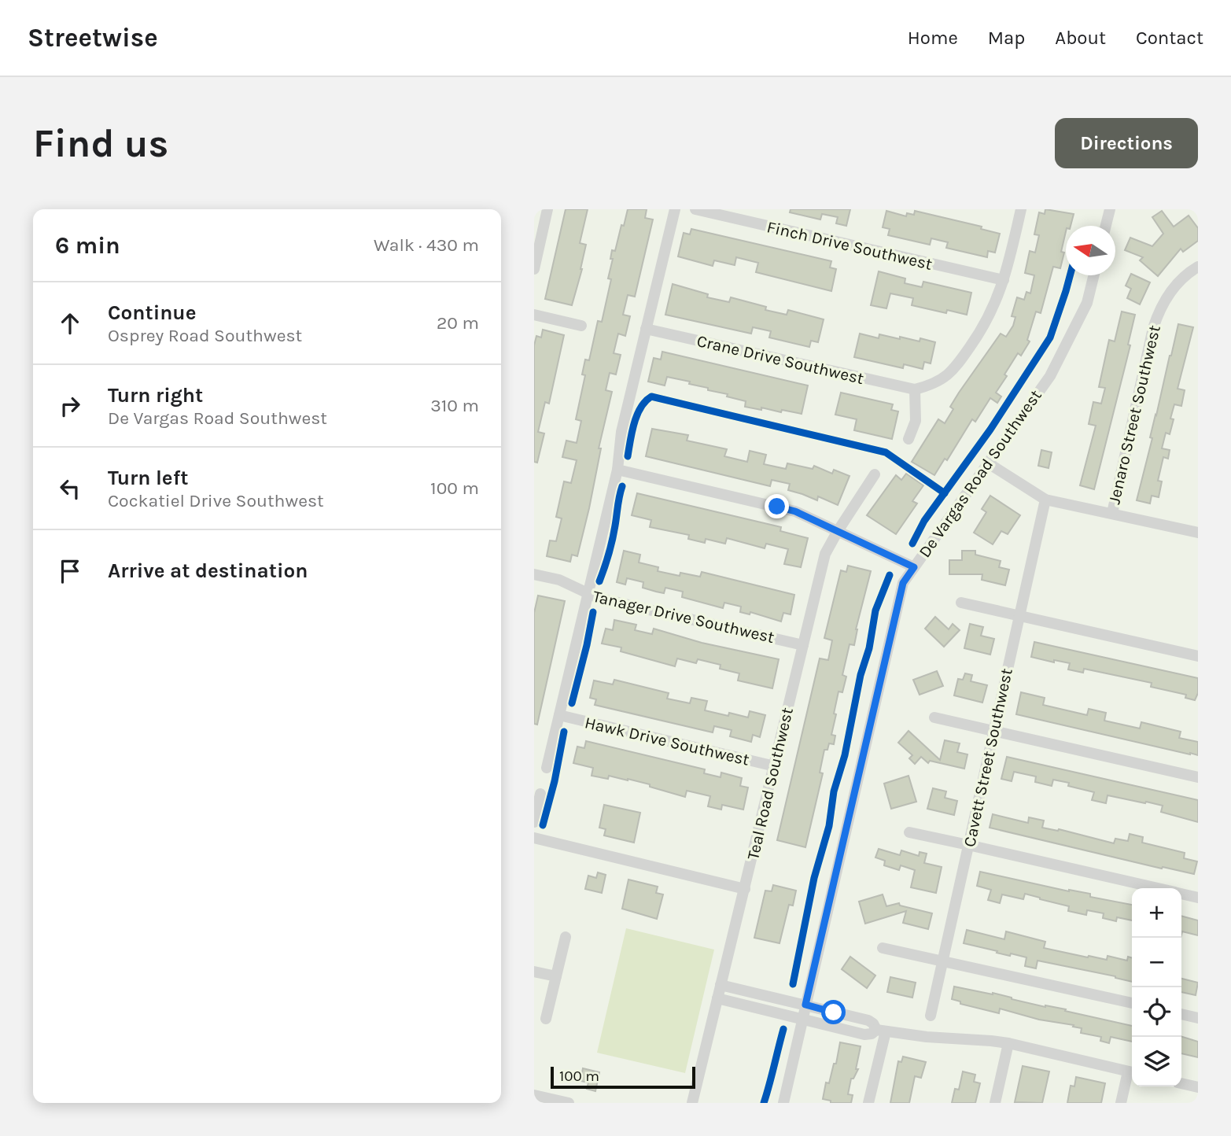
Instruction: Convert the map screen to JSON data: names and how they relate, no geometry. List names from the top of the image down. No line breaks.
{"streets":{"street":["Finch Drive Southwest","Crane Drive Southwest","Jenaro Street Southwest","De Vargas Road Southwest","Tanager Drive Southwest","Hawk Drive Southwest","Cavett Street Southwest","Teal Road Southwest"]},"crossings":[["Tanager Drive Southwest","Teal Road Southwest"],["Hawk Drive Southwest","Teal Road Southwest"]],"scale_bar":"100 m","north":"left","page":{"header":"Streetwise","nav":["Home","Map","About","Contact"],"buttons":"Directions","title":"Find us","heading":["6 min","Walk · 430 m"],"list":[["Continue","Osprey Road Southwest","20 m"],["Turn right","De Vargas Road Southwest","310 m"],["Turn left","Cockatiel Drive Southwest","100 m"],"Arrive at destination"],"map_buttons":["+","−"],"scale":"100 m"}}
